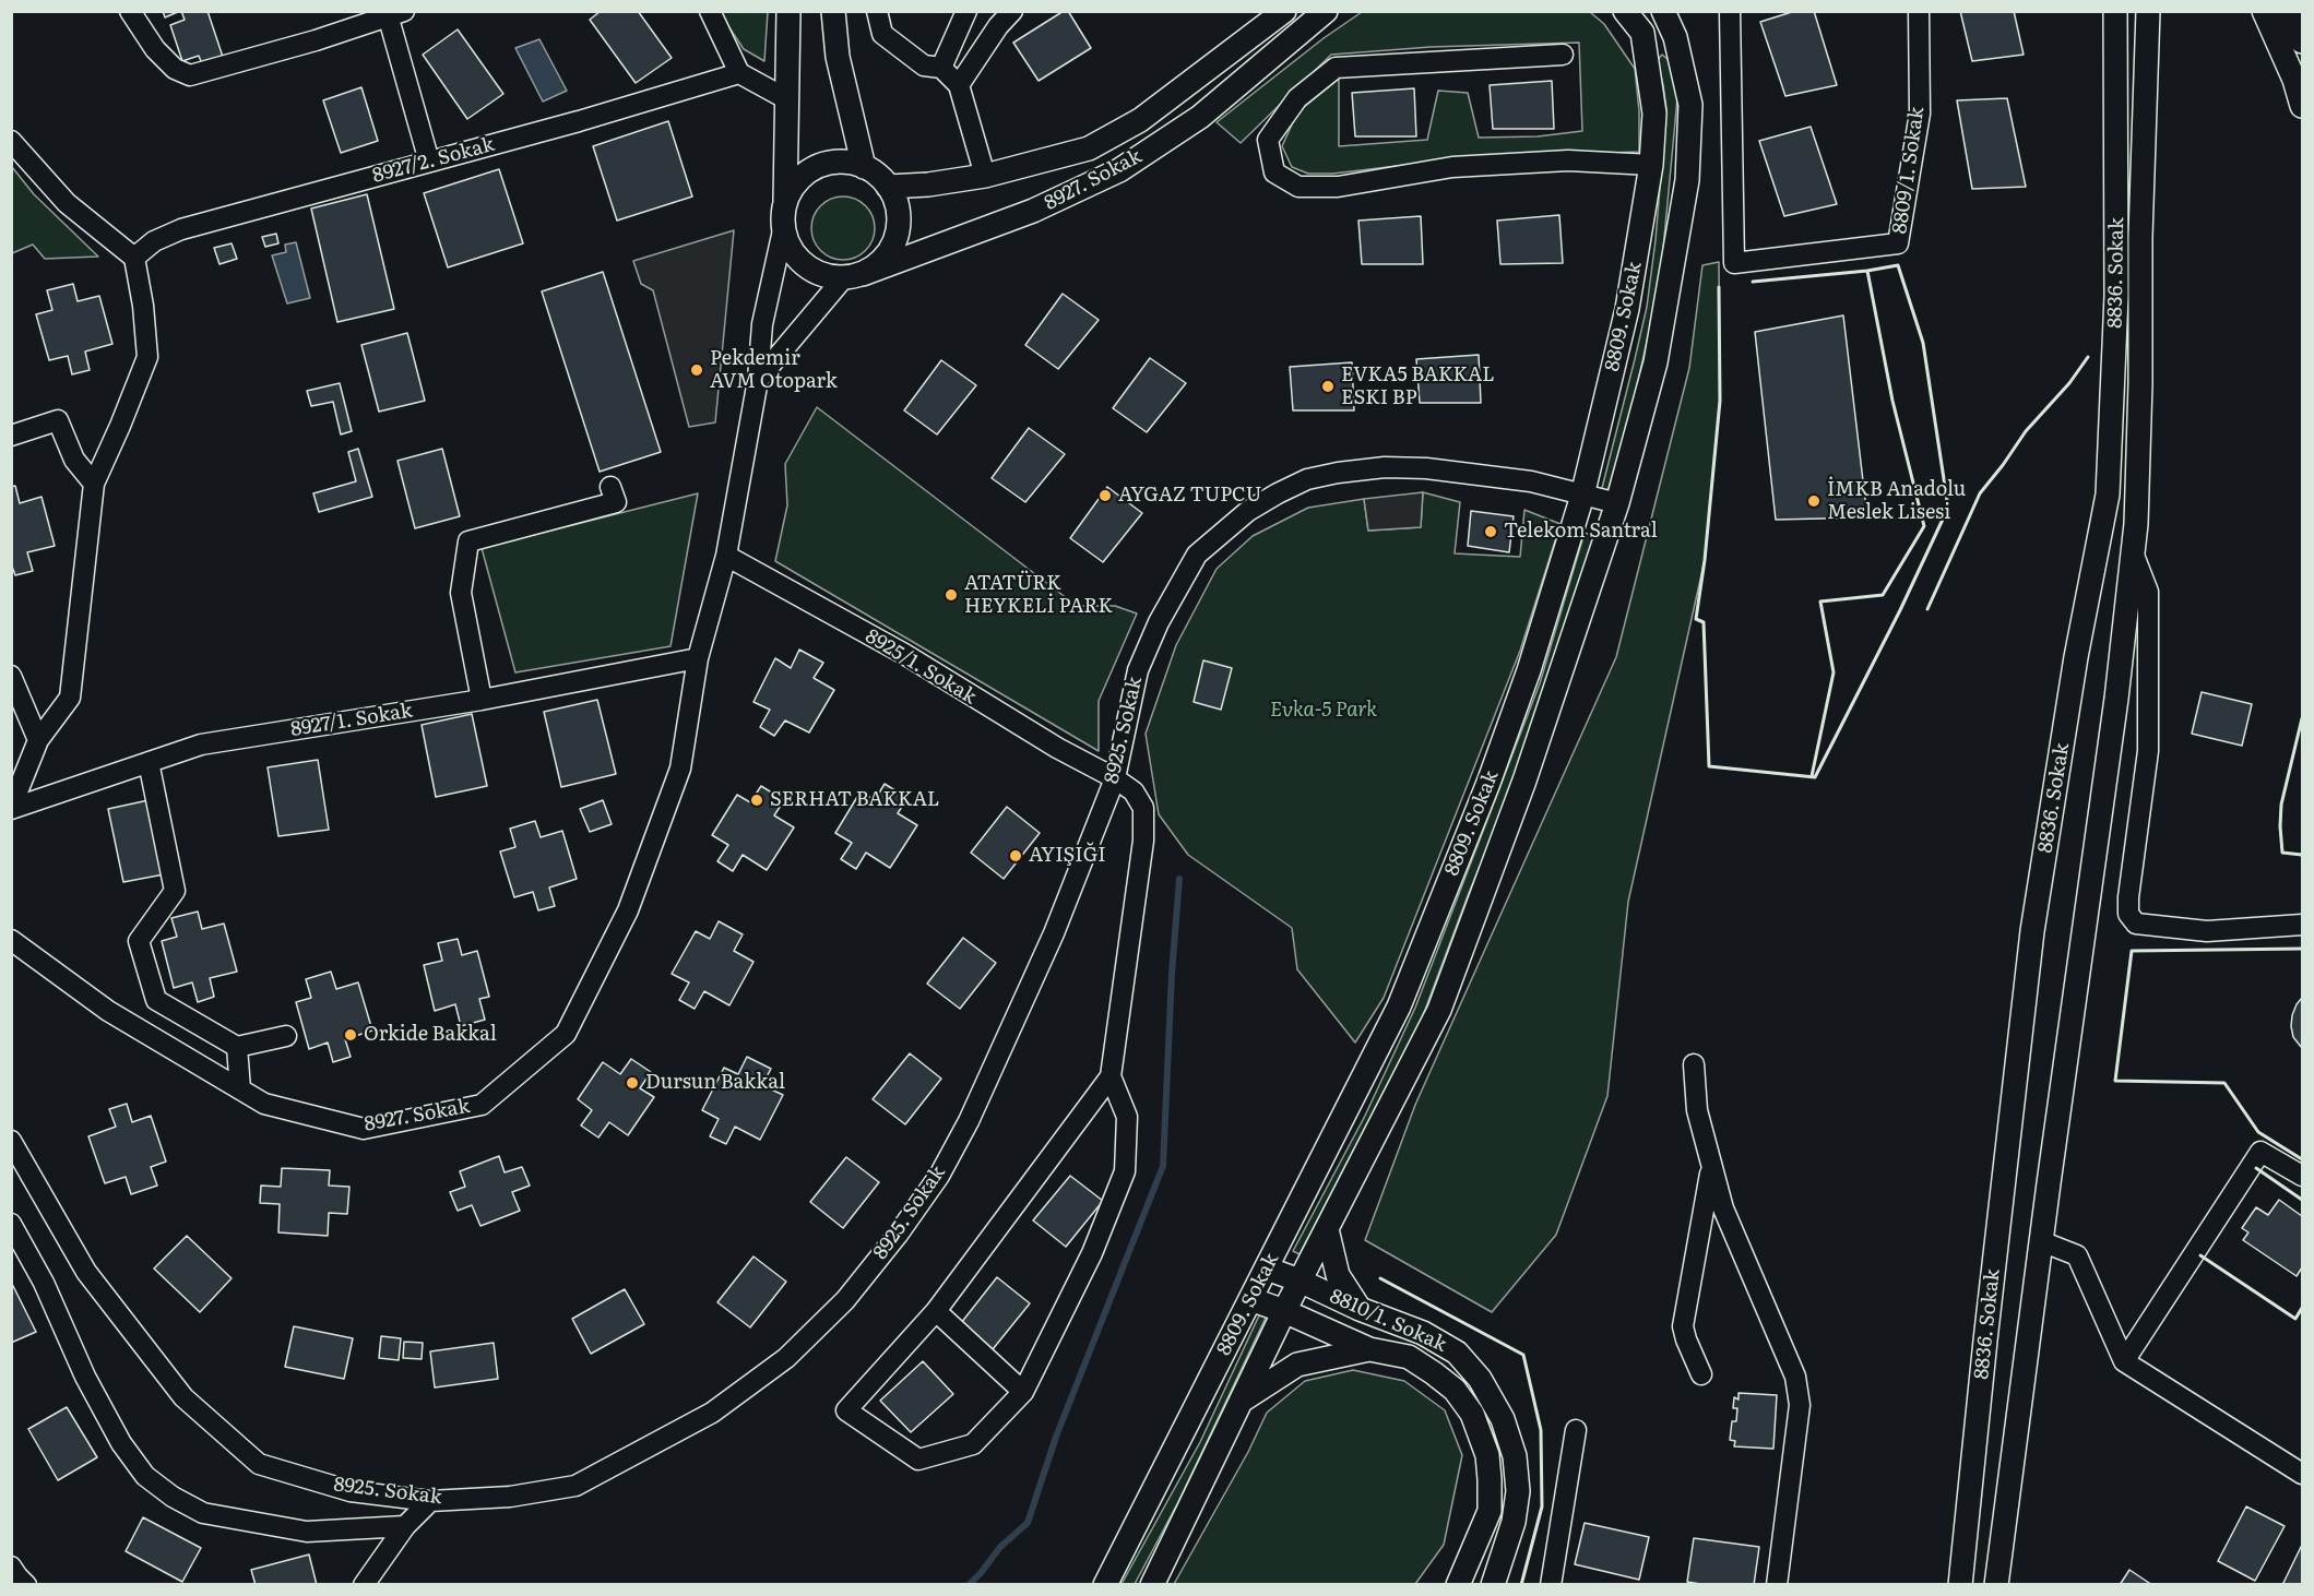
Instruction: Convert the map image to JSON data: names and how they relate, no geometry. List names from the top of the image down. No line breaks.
{"streets":{"street":["8927/2. Sokak","8809/1. Sokak","8927. Sokak","8836. Sokak","8809. Sokak","8925/1. Sokak","8927/1. Sokak","8925. Sokak","8810/1. Sokak"]},"crossings":[["8927. Sokak","8925/1. Sokak"],["8927. Sokak","8927/1. Sokak"],["8809. Sokak","8925. Sokak"],["8809. Sokak","8810/1. Sokak"],["8925/1. Sokak","8925. Sokak"]],"parks":["Evka-5 Park"],"places":["Pekdemir AVM Otopark","EVKA5 BAKKAL ESKI BP","AYGAZ TUPCU","İMKB Anadolu Meslek Lisesi","Telekom Santral","ATATÜRK HEYKELİ PARK","SERHAT BAKKAL","AYIŞIĞI","Orkide Bakkal","Dursun Bakkal"]}
